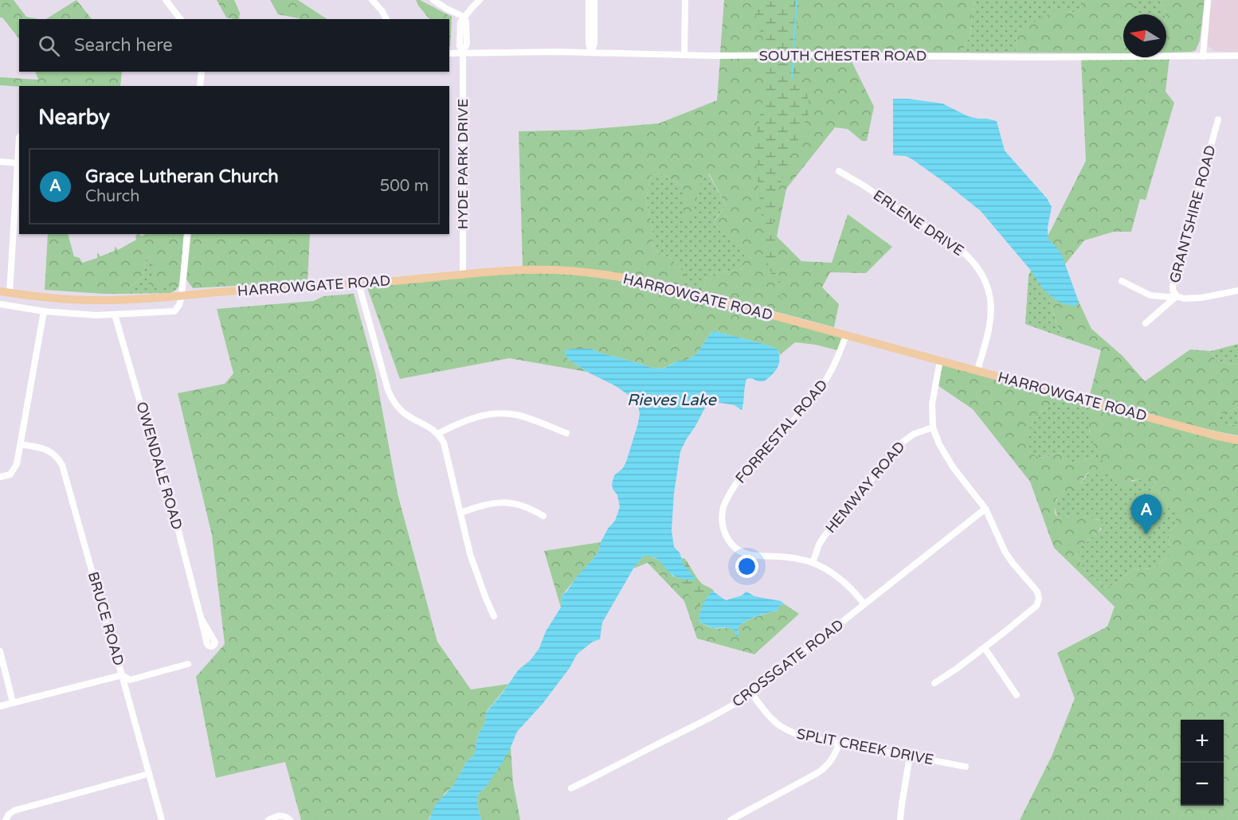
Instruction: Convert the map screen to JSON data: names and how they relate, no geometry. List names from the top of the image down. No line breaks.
{"streets":{"main road":["HARROWGATE ROAD"],"street":["SOUTH CHESTER ROAD","HYDE PARK DRIVE","GRANTSHIRE ROAD","ERLENE DRIVE","FORRESTAL ROAD","OWENDALE ROAD","HEMWAY ROAD","BRUCE ROAD","CROSSGATE ROAD","SPLIT CREEK DRIVE"]},"crossings":[["SOUTH CHESTER ROAD","HYDE PARK DRIVE"],["HYDE PARK DRIVE","HARROWGATE ROAD"],["ERLENE DRIVE","HARROWGATE ROAD"],["HARROWGATE ROAD","FORRESTAL ROAD"],["FORRESTAL ROAD","HEMWAY ROAD"],["CROSSGATE ROAD","SPLIT CREEK DRIVE"]],"water":["Rieves Lake"],"north":"left","page":{"search":"Search here","heading":"Nearby","list":[{"mark":"A","name":"Grace Lutheran Church","note":"Church","value":"500 m"}],"pins":"A","map_buttons":["+","−"]}}
